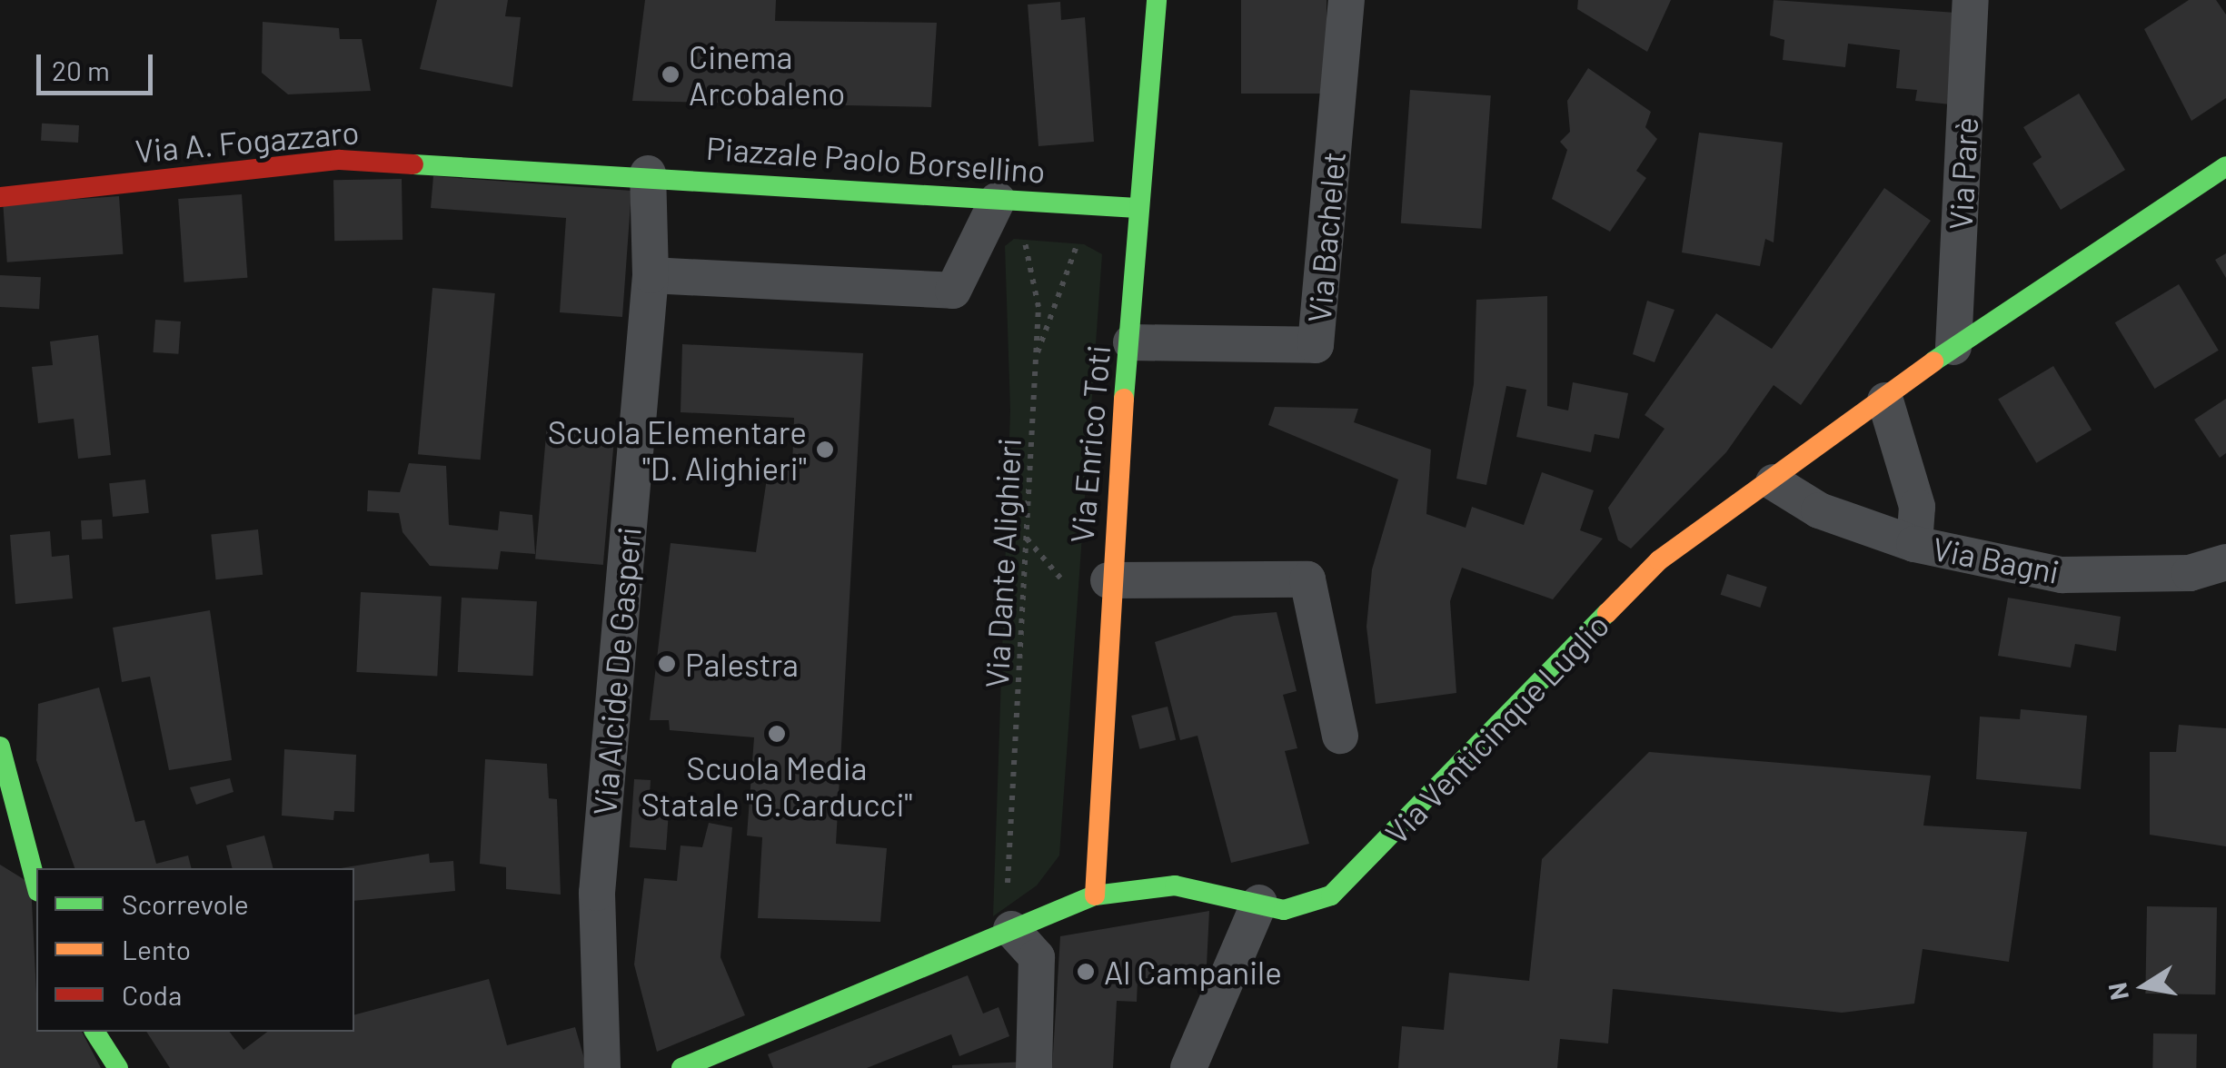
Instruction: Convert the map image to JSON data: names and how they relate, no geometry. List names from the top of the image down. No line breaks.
{"streets":{"street":["Via A. Fogazzaro","Piazzale Paolo Borsellino","Via Parè","Via Bachelet","Via Enrico Toti","Via Bagni","Via Alcide De Gasperi","Via Venticinque Luglio"],"path":["Via Dante Alighieri"]},"crossings":[["Via A. Fogazzaro","Piazzale Paolo Borsellino"],["Piazzale Paolo Borsellino","Via Enrico Toti"],["Piazzale Paolo Borsellino","Via Dante Alighieri"],["Piazzale Paolo Borsellino","Via Alcide De Gasperi"],["Via Parè","Via Venticinque Luglio"],["Via Bachelet","Via Enrico Toti"],["Via Enrico Toti","Via Venticinque Luglio"],["Via Bagni","Via Venticinque Luglio"],["Via Dante Alighieri","Via Venticinque Luglio"]],"places":["Cinema Arcobaleno","Scuola Elementare \"D. Alighieri\"","Palestra","Scuola Media Statale \"G.Carducci\"","Al Campanile"],"legend":["Scorrevole","Lento","Coda"],"scale_bar":"20 m","north":"left"}
